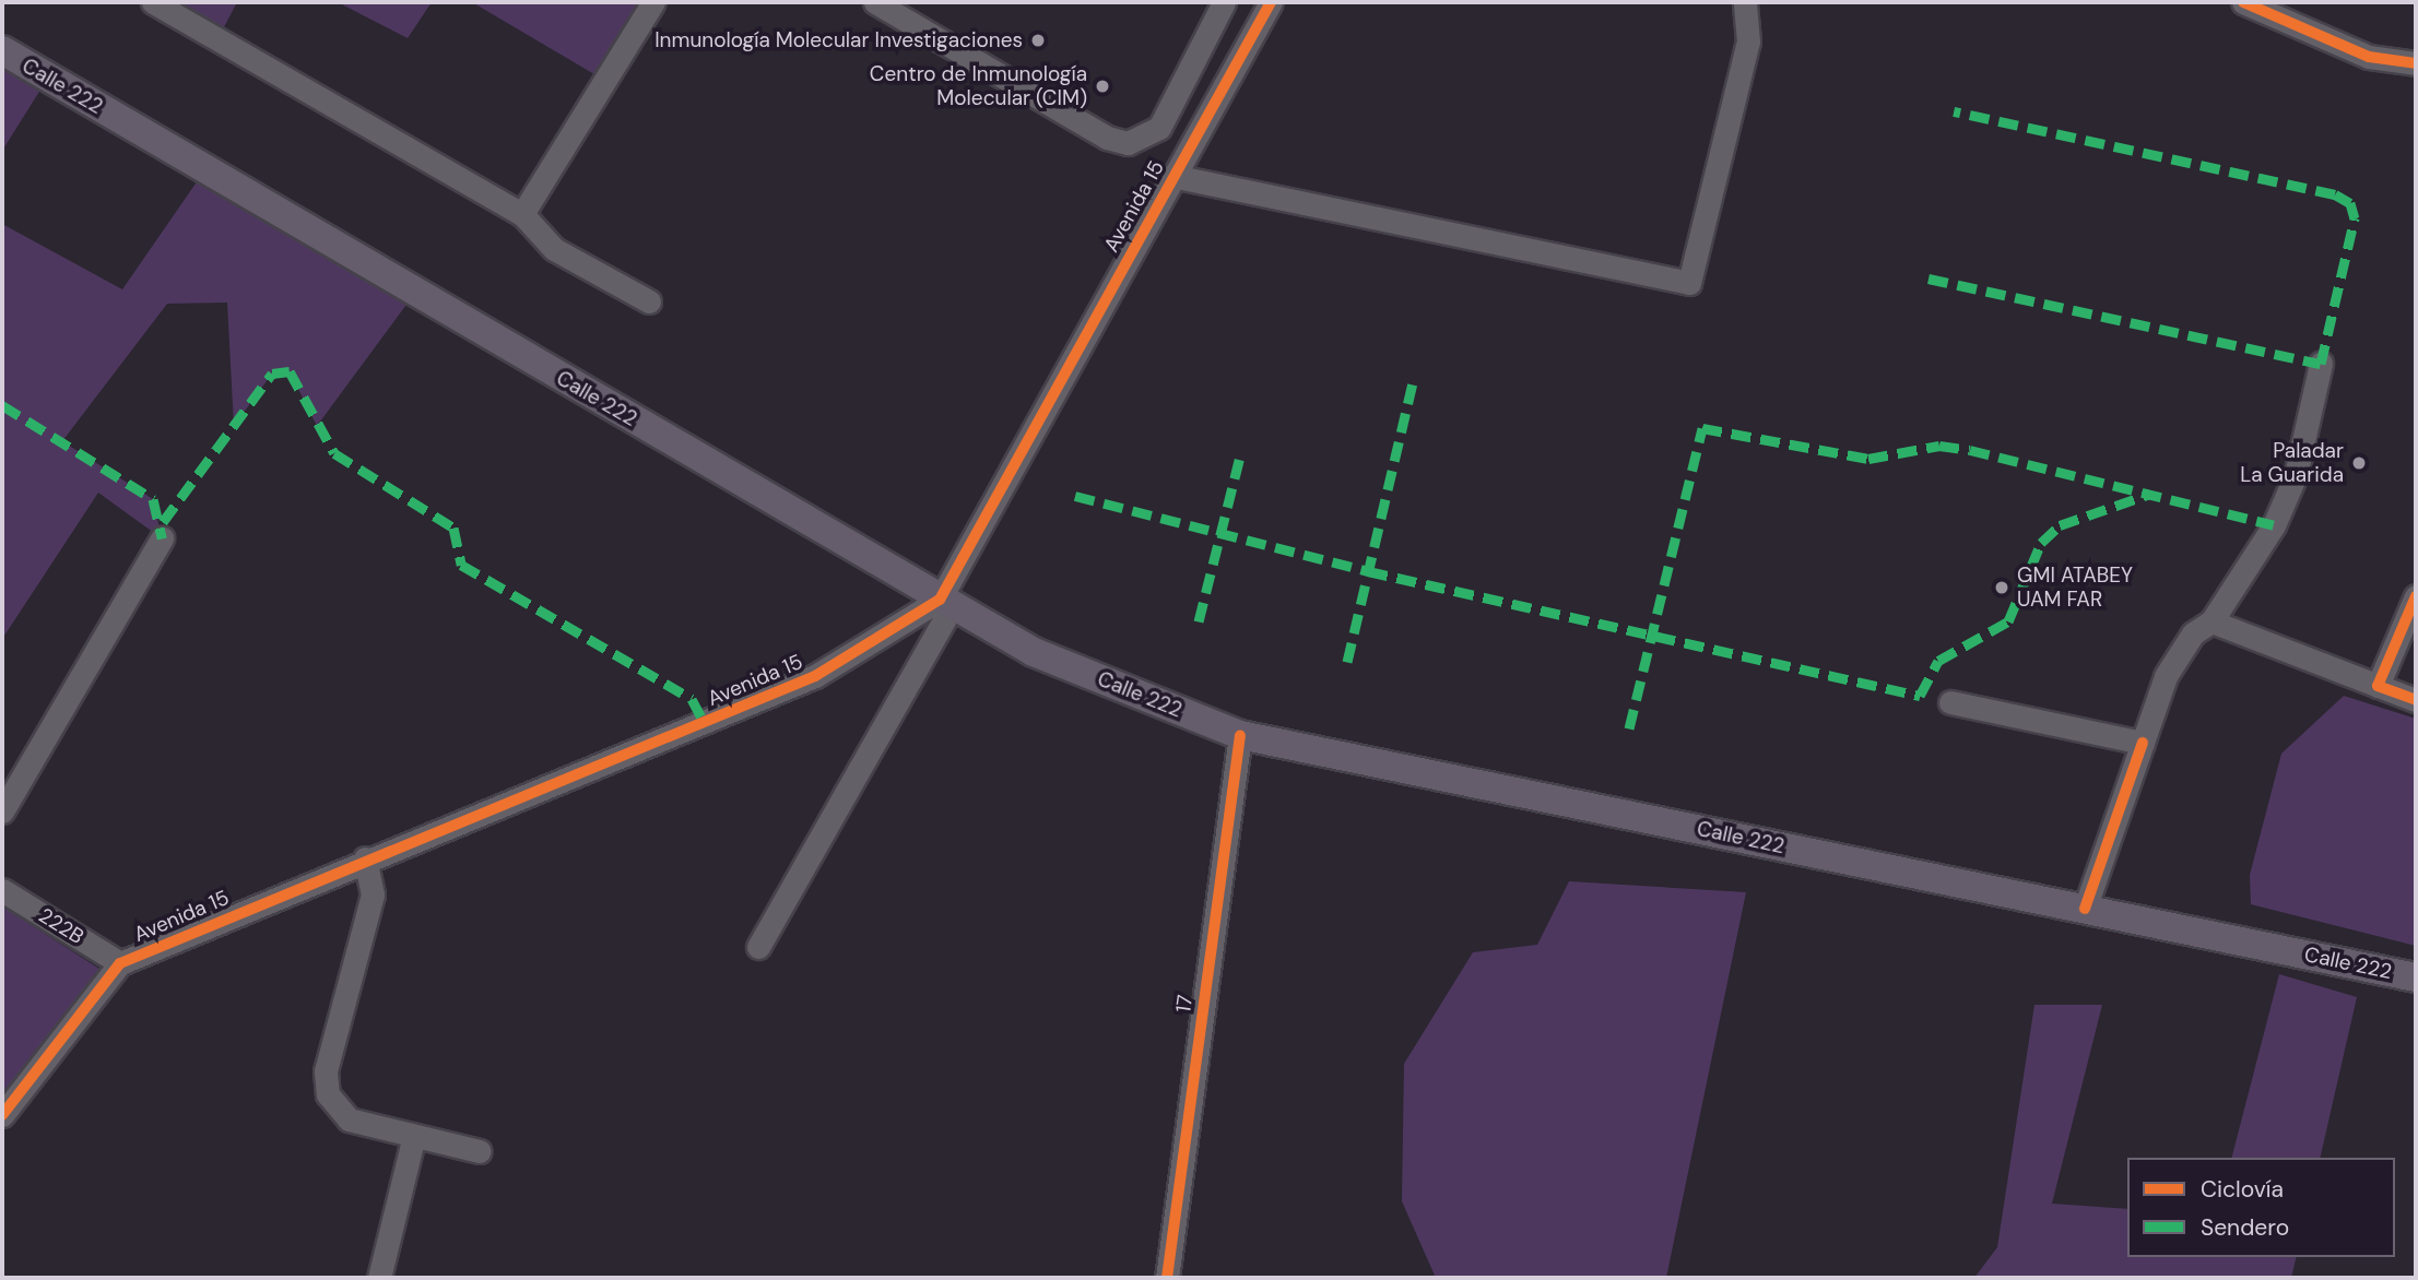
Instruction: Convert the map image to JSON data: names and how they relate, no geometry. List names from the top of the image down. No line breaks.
{"streets":{"main road":["Calle 222"],"street":["Avenida 15","222B","17"]},"crossings":[["Calle 222","Avenida 15"],["Calle 222","17"],["Avenida 15","222B"]],"places":["Inmunología Molecular Investigaciones","Centro de Inmunología Molecular (CIM)","Paladar La Guarida","GMI ATABEY UAM FAR"],"legend":["Ciclovía","Sendero"]}
